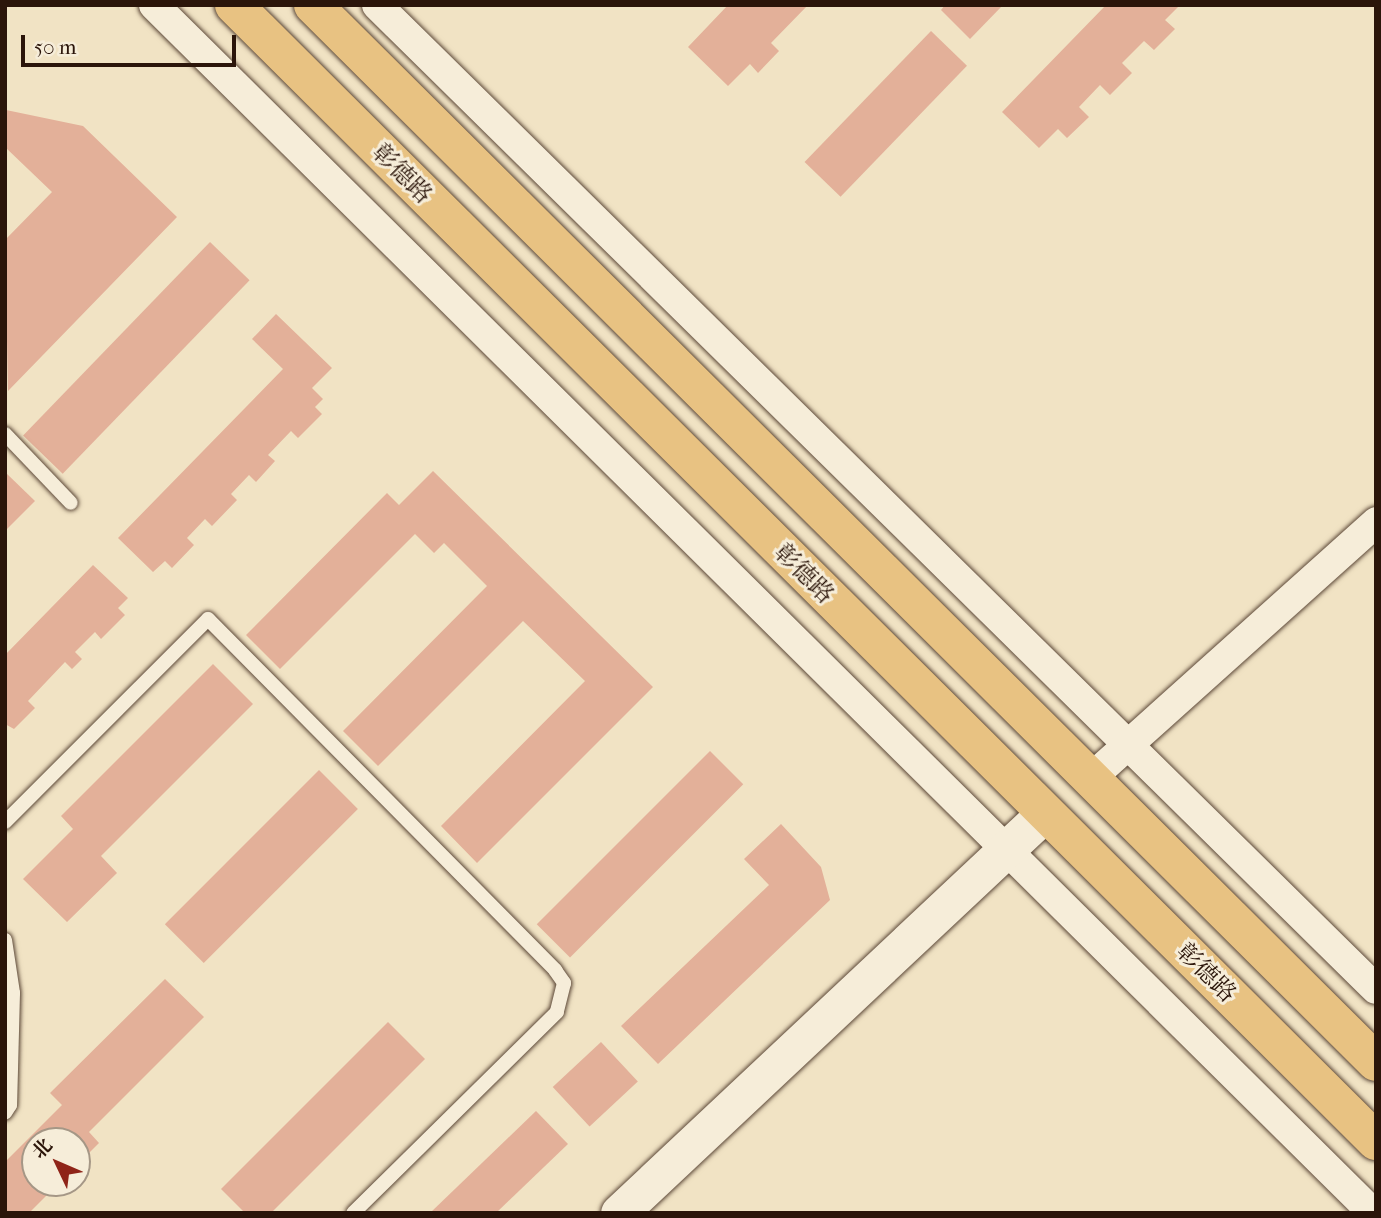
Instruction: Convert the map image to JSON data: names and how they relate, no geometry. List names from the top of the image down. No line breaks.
{"streets":{"main road":["彰德路"]},"scale_bar":"50 m","north":"top left"}
